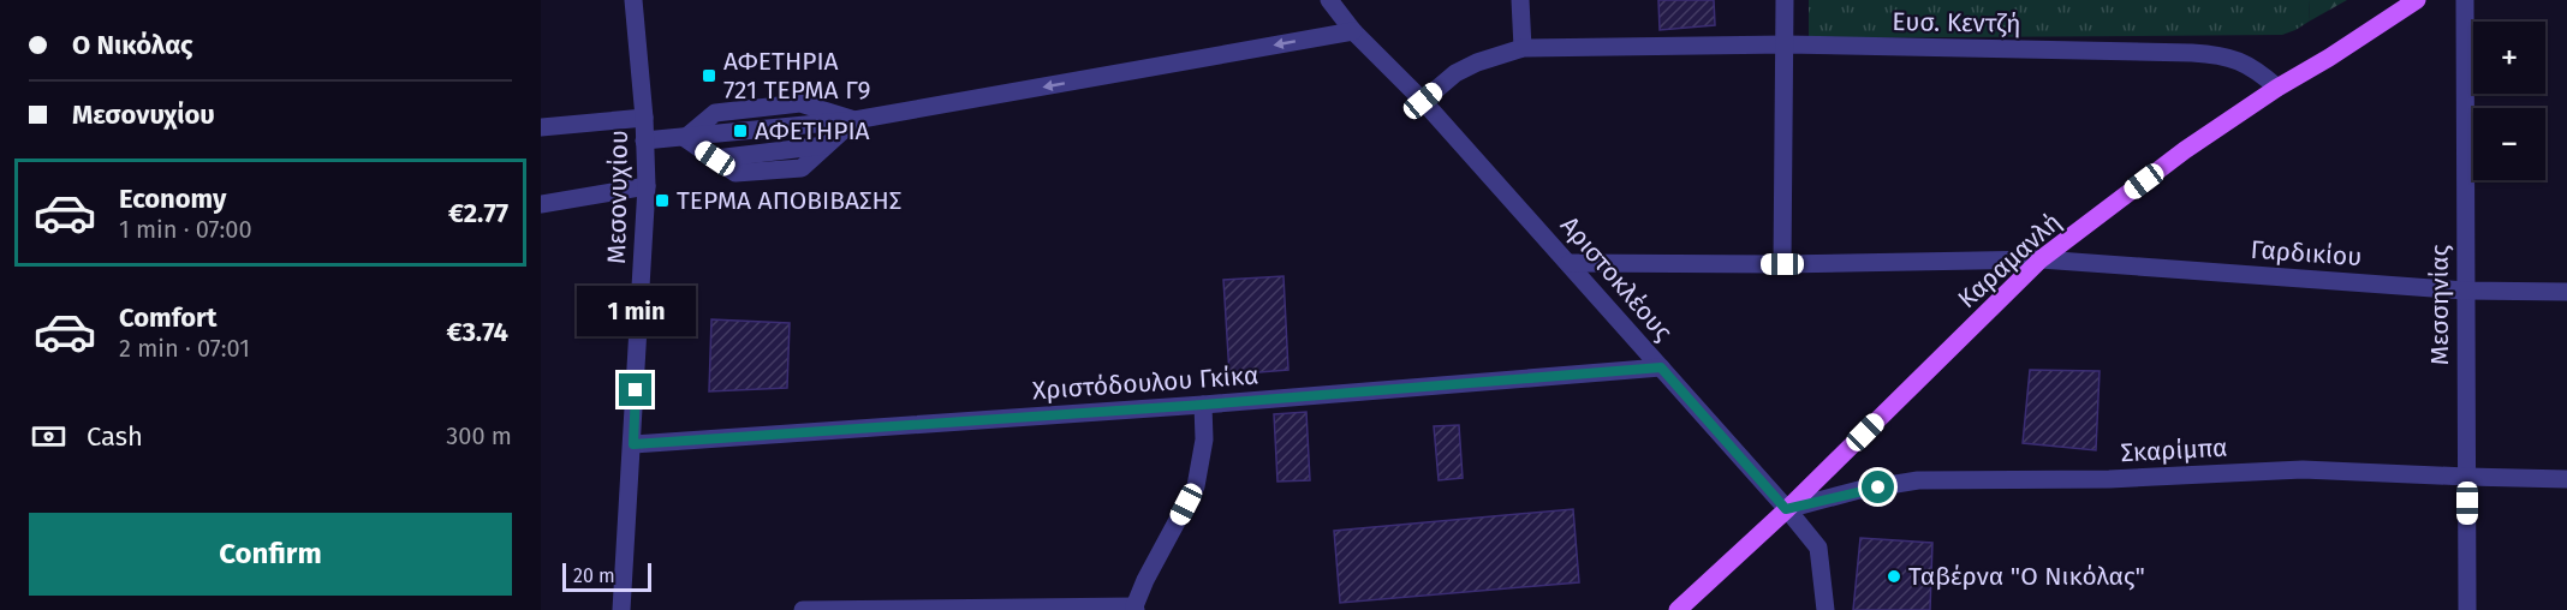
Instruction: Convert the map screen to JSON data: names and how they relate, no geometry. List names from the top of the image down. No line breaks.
{"streets":{"main road":["Καραμανλή"],"street":["Ευσ. Κεντζή","Μεσονυχίου","Γαρδικίου","Αριστοκλέους","Μεσσηνίας","Χριστόδουλου Γκίκα","Σκαρίμπα"]},"crossings":[["Ευσ. Κεντζή","Καραμανλή"],["Ευσ. Κεντζή","Αριστοκλέους"],["Μεσονυχίου","Χριστόδουλου Γκίκα"],["Γαρδικίου","Καραμανλή"],["Γαρδικίου","Αριστοκλέους"],["Γαρδικίου","Μεσσηνίας"],["Καραμανλή","Αριστοκλέους"],["Καραμανλή","Σκαρίμπα"],["Αριστοκλέους","Χριστόδουλου Γκίκα"],["Αριστοκλέους","Σκαρίμπα"],["Μεσσηνίας","Σκαρίμπα"]],"places":{"transit":["ΑΦΕΤΗΡΙΑ 721 ΤΕΡΜΑ Γ9","ΑΦΕΤΗΡΙΑ","ΤΕΡΜΑ ΑΠΟΒΙΒΑΣΗΣ"],"other":["Ταβέρνα \"Ο Νικόλας\""]},"scale_bar":"20 m","page":{"banner":["Ο Νικόλας","Μεσονυχίου"],"map_buttons":["+","−"],"list":[{"name":"Economy","note":"1 min · 07:00","value":"€2.77"},{"name":"Comfort","note":"2 min · 07:01","value":"€3.74"}],"bubble":"1 min","pay":["Cash","300 m"],"buttons":"Confirm","scale":"20 m"}}
